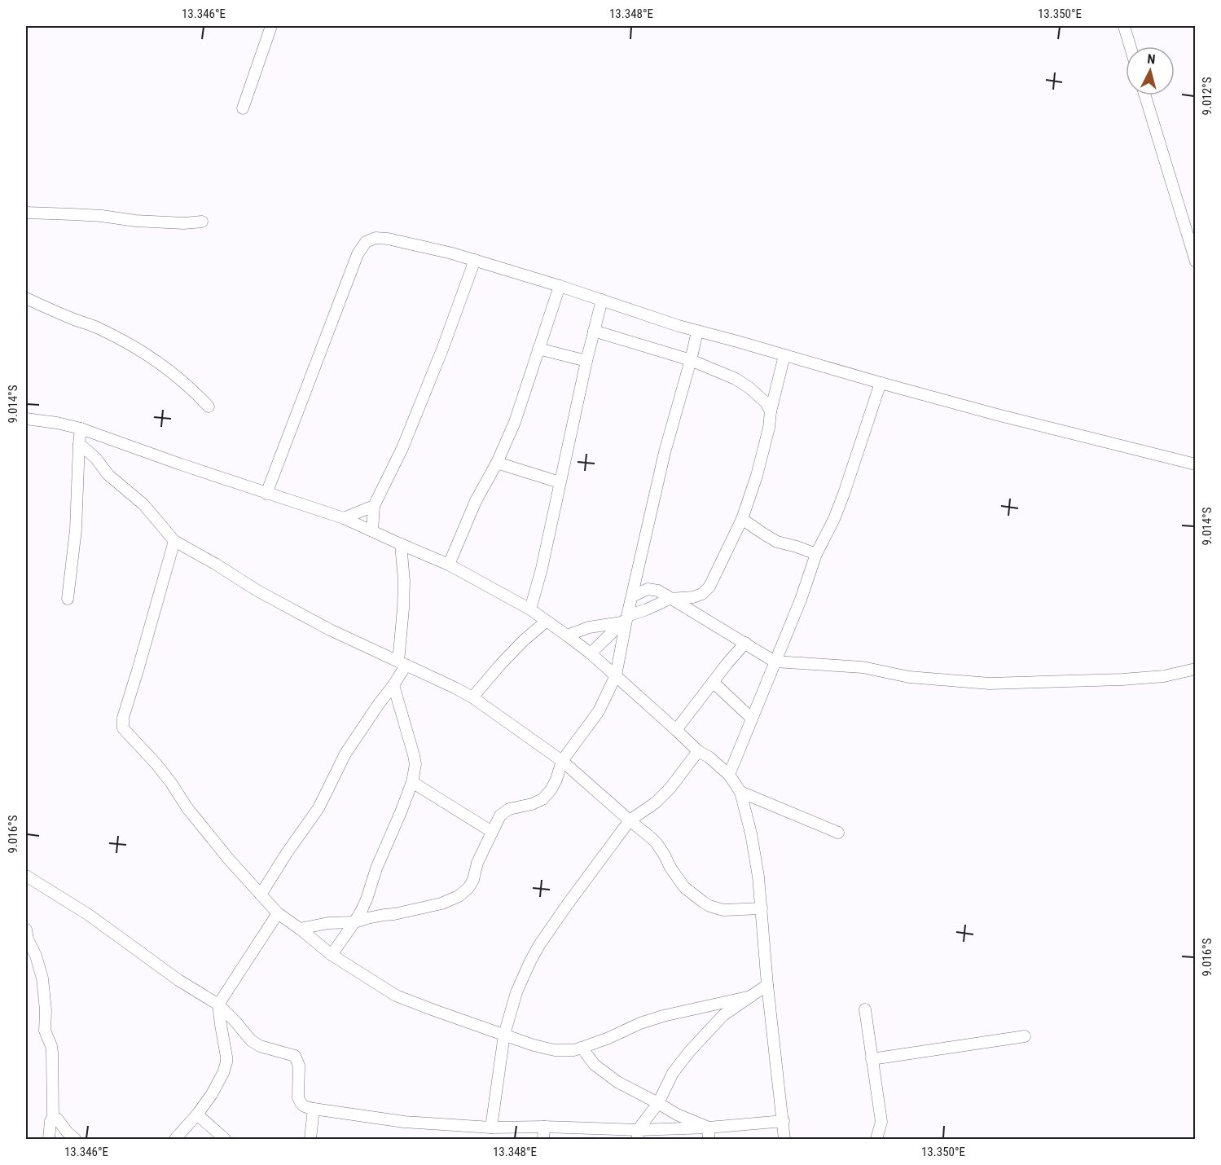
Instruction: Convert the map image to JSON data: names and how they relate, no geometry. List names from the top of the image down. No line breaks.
{"north":"top","coordinates":["13.346°E","13.348°E","13.350°E","9.012°S","9.014°S","9.016°S"]}
